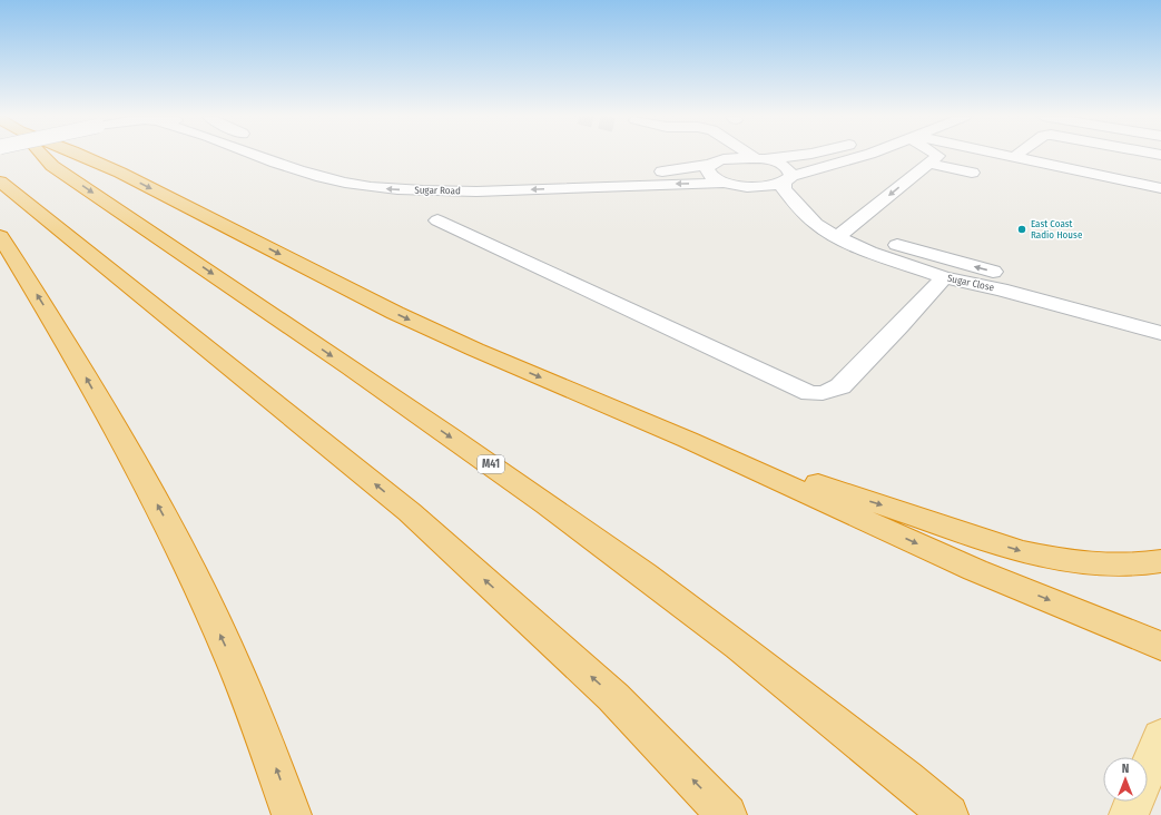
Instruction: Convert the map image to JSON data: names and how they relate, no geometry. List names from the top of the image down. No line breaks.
{"streets":{"highway":["M41"],"street":["Sugar Road","Sugar Close"]},"places":["East Coast Radio House"],"north":"top"}
